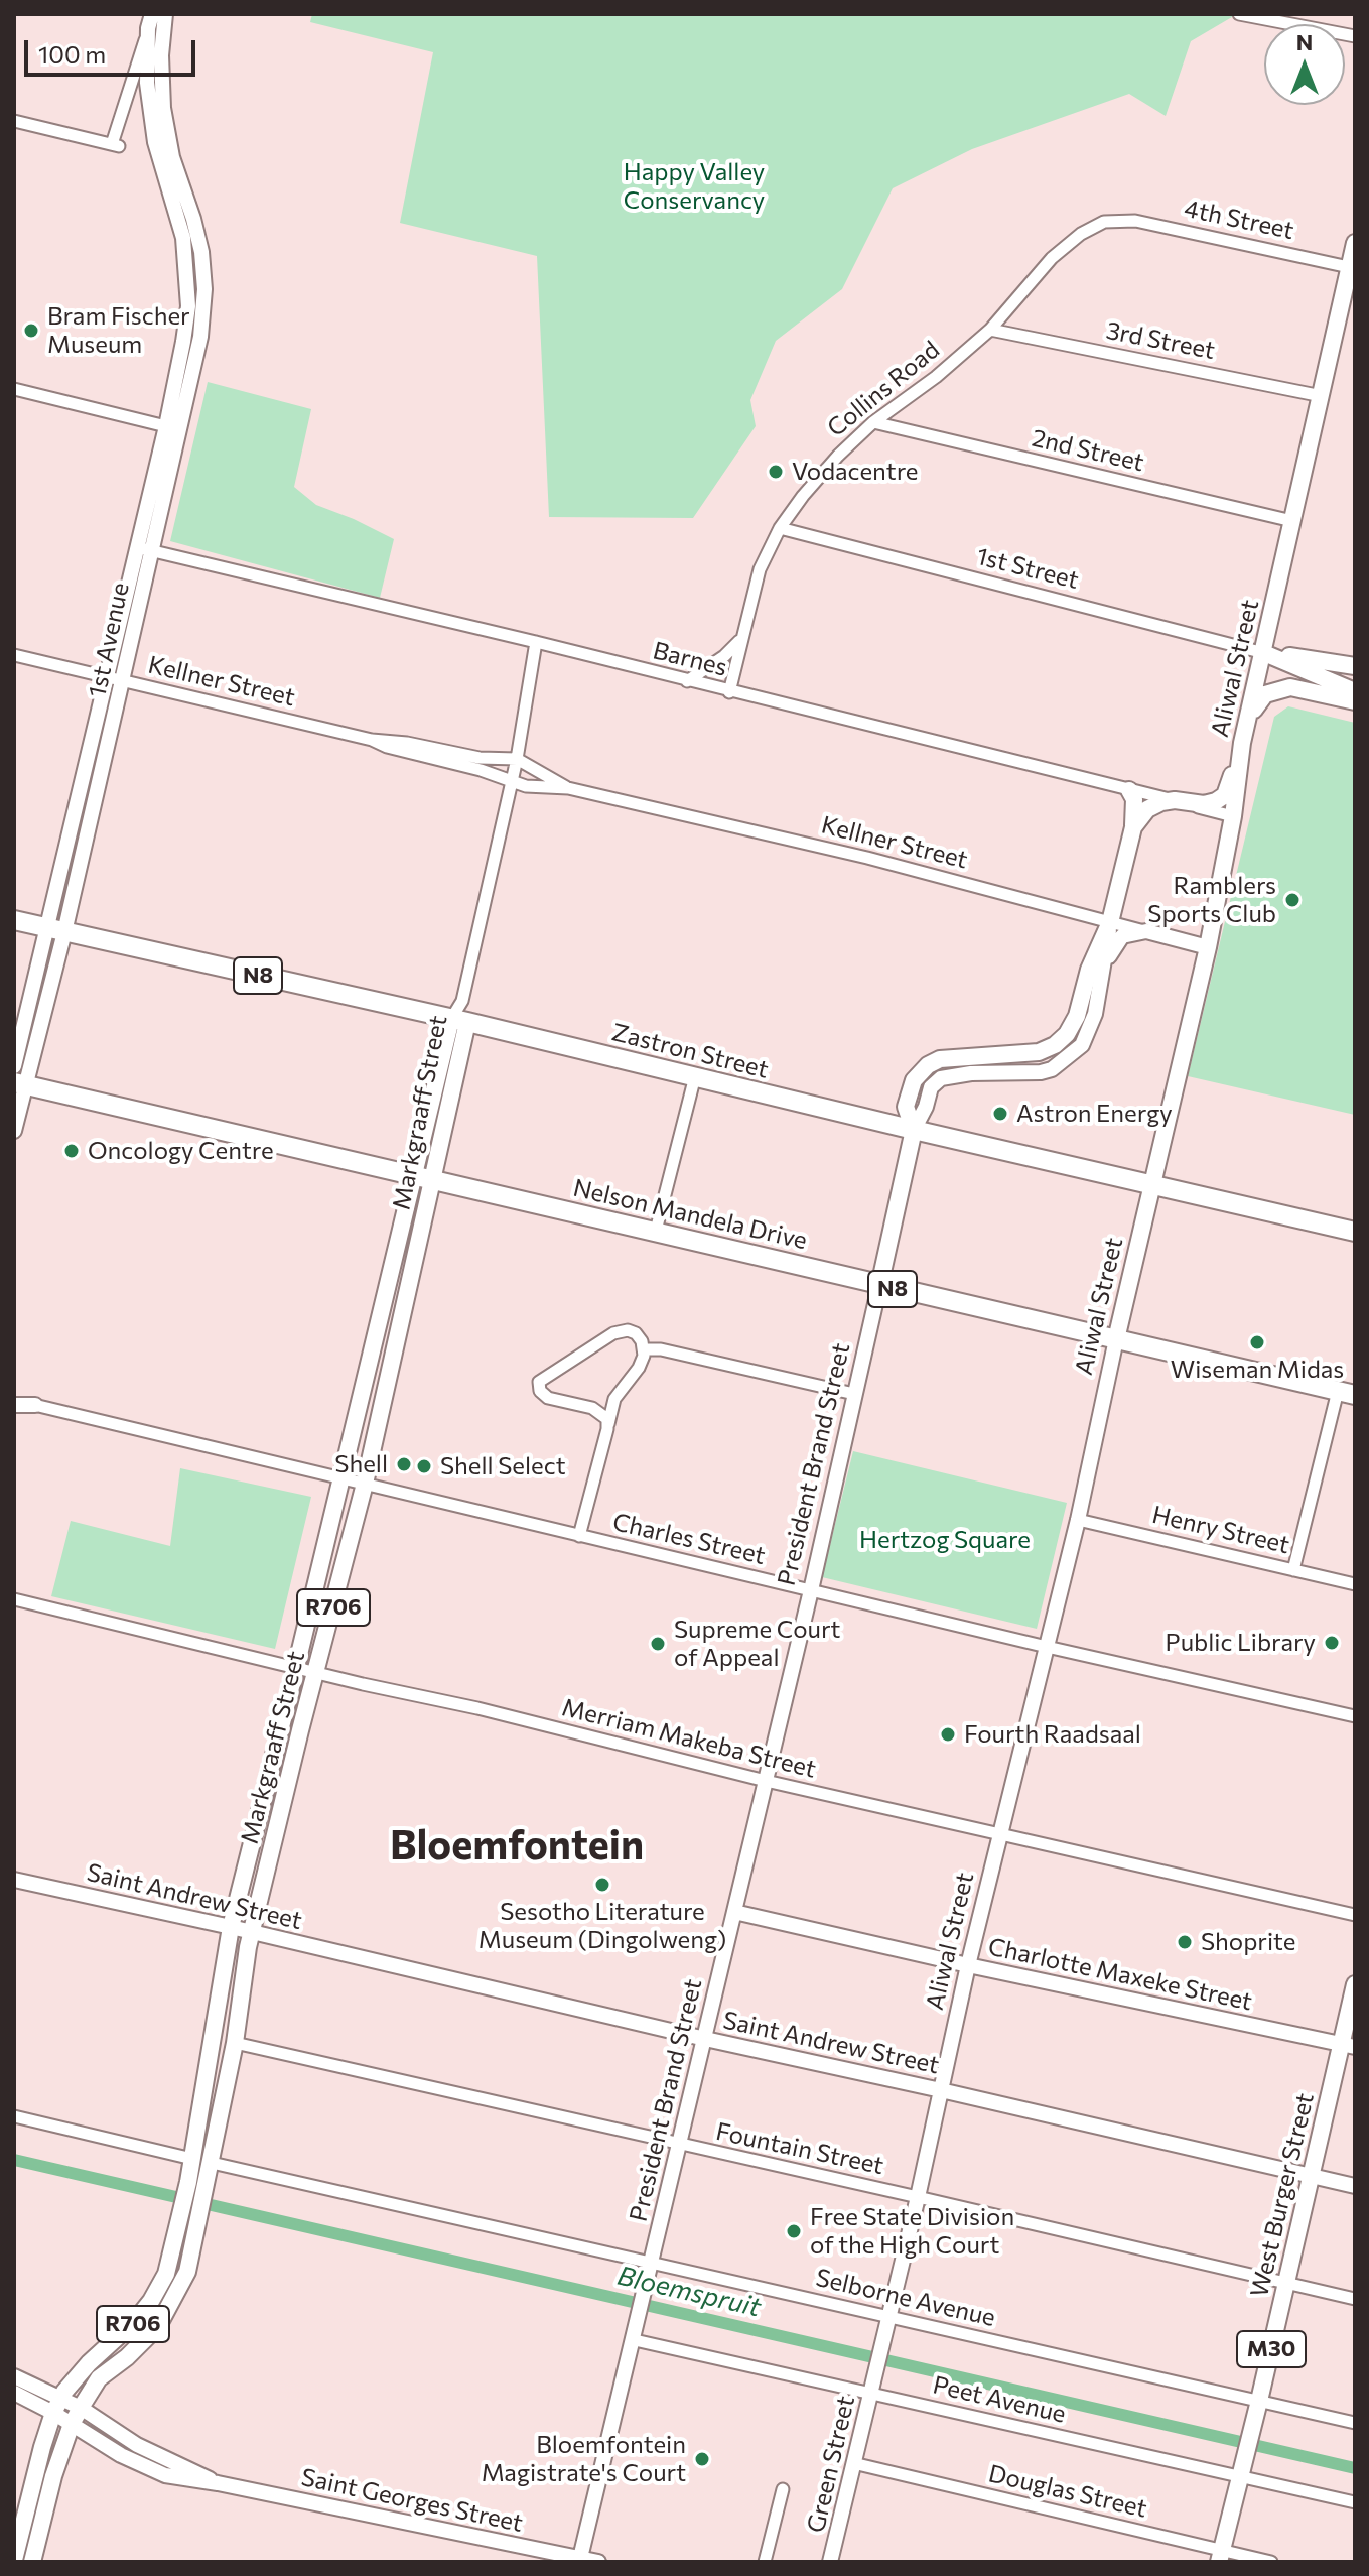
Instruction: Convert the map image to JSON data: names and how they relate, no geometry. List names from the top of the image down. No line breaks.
{"streets":{"highway":["N8","Zastron Street","Nelson Mandela Drive"],"main road":["Aliwal Street","Markgraaff Street","President Brand Street","R706","West Burger Street","M30"],"street":["4th Street","3rd Street","Collins Road","2nd Street","1st Street","1st Avenue","Barnes","Kellner Street","Henry Street","Charles Street","Merriam Makeba Street","Saint Andrew Street","Charlotte Maxeke Street","Fountain Street","Selborne Avenue","Peet Avenue","Green Street","Douglas Street","Saint Georges Street"]},"crossings":[["4th Street","Collins Road"],["4th Street","Aliwal Street"],["3rd Street","Collins Road"],["3rd Street","Aliwal Street"],["Collins Road","2nd Street"],["Collins Road","1st Street"],["Collins Road","Barnes"],["2nd Street","Aliwal Street"],["1st Street","Aliwal Street"],["1st Avenue","Barnes"],["1st Avenue","Kellner Street"],["1st Avenue","Zastron Street"],["1st Avenue","Nelson Mandela Drive"],["Barnes","Aliwal Street"],["Barnes","Markgraaff Street"],["Aliwal Street","Kellner Street"],["Aliwal Street","Zastron Street"],["Aliwal Street","Nelson Mandela Drive"],["Aliwal Street","Henry Street"],["Aliwal Street","Charles Street"],["Aliwal Street","Merriam Makeba Street"],["Aliwal Street","Saint Andrew Street"],["Aliwal Street","Charlotte Maxeke Street"],["Aliwal Street","Fountain Street"],["Aliwal Street","Selborne Avenue"],["Aliwal Street","Green Street"],["Kellner Street","Markgraaff Street"],["Kellner Street","President Brand Street"],["Zastron Street","Markgraaff Street"],["Zastron Street","President Brand Street"],["Markgraaff Street","Nelson Mandela Drive"],["Markgraaff Street","Charles Street"],["Markgraaff Street","R706"],["Markgraaff Street","Merriam Makeba Street"],["Markgraaff Street","Saint Andrew Street"],["Markgraaff Street","Fountain Street"],["Markgraaff Street","Selborne Avenue"],["Markgraaff Street","Saint Georges Street"],["Nelson Mandela Drive","President Brand Street"],["President Brand Street","Charles Street"],["President Brand Street","Merriam Makeba Street"],["President Brand Street","Saint Andrew Street"],["President Brand Street","Charlotte Maxeke Street"],["President Brand Street","Fountain Street"],["President Brand Street","Selborne Avenue"],["President Brand Street","Peet Avenue"],["President Brand Street","Saint Georges Street"],["R706","Saint Georges Street"],["Saint Andrew Street","West Burger Street"],["Charlotte Maxeke Street","West Burger Street"],["Fountain Street","West Burger Street"],["West Burger Street","Selborne Avenue"],["West Burger Street","M30"],["West Burger Street","Peet Avenue"],["M30","Peet Avenue"],["M30","Douglas Street"],["Peet Avenue","Green Street"],["Green Street","Douglas Street"]],"districts":["Bloemfontein"],"water":["Bloemspruit"],"parks":["Happy Valley Conservancy","Hertzog Square"],"places":["Bram Fischer Museum","Vodacentre","Ramblers Sports Club","Astron Energy","Oncology Centre","Wiseman Midas","Shell","Shell Select","Public Library","Supreme Court of Appeal","Fourth Raadsaal","Sesotho Literature Museum (Dingolweng)","Shoprite","Free State Division of the High Court","Bloemfontein Magistrate's Court"],"scale_bar":"100 m","north":"top"}
